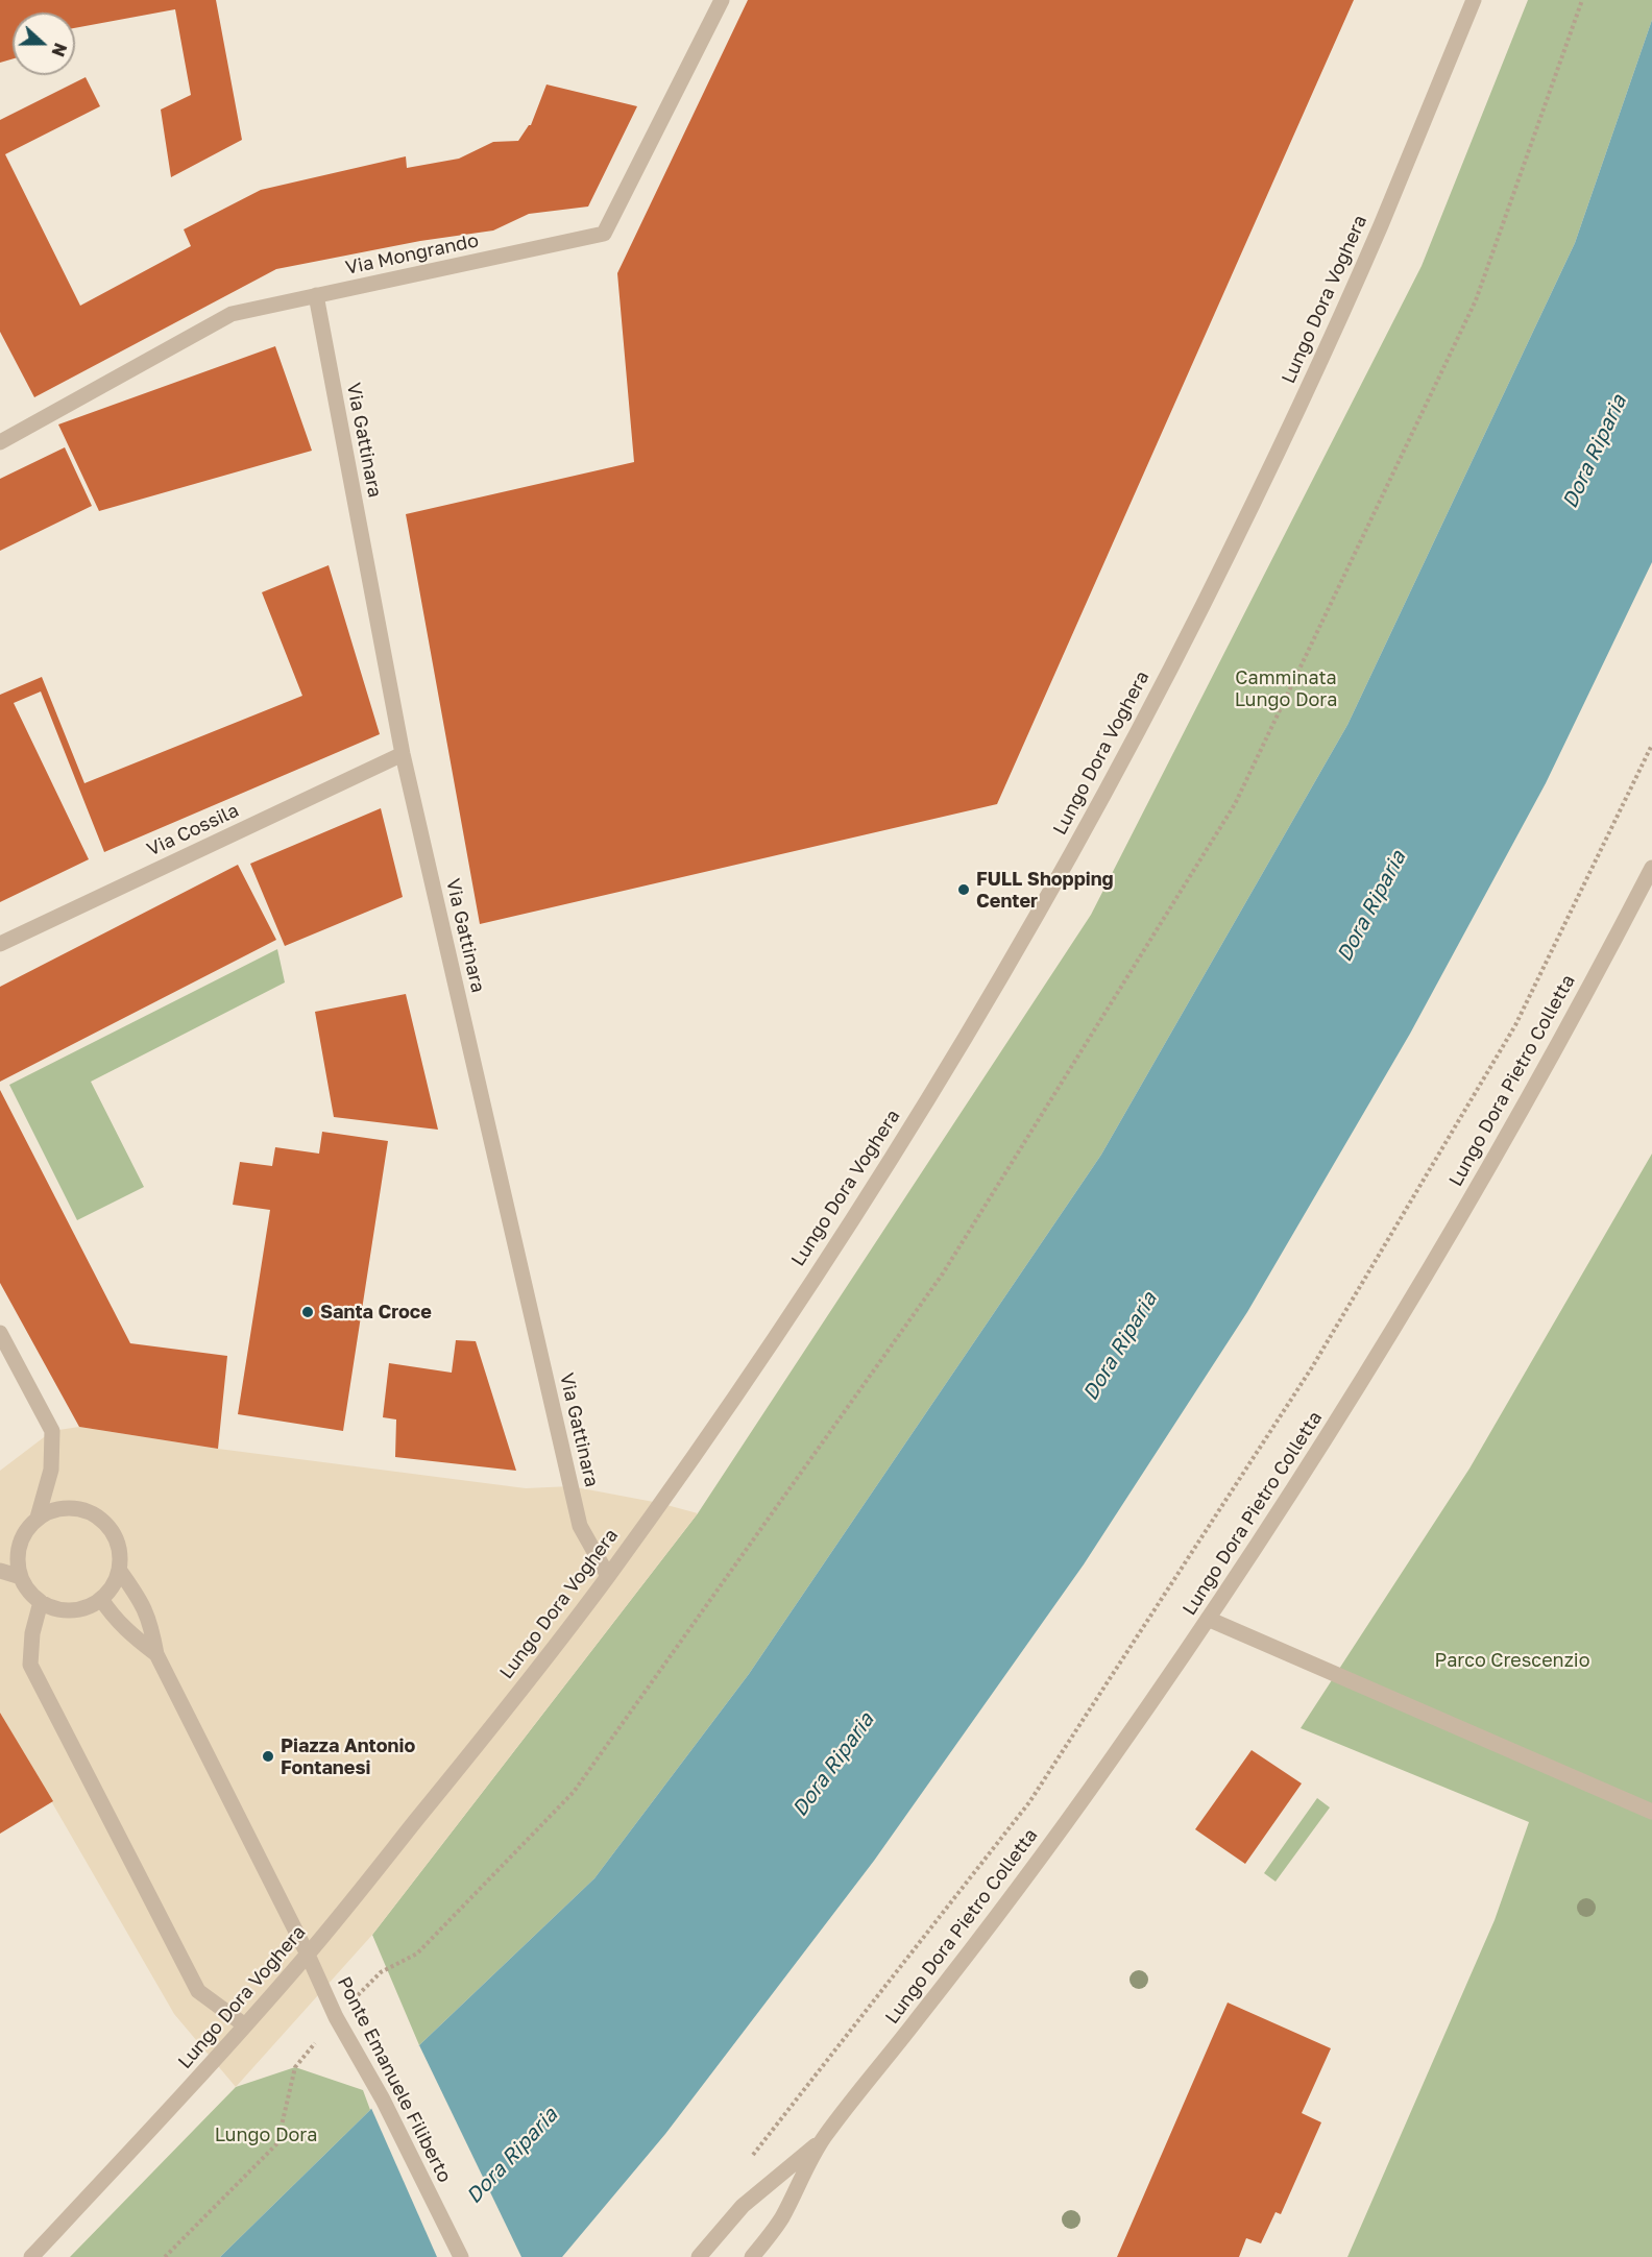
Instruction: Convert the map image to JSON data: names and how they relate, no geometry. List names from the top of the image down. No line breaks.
{"streets":{"street":["Via Mongrando","Lungo Dora Voghera","Via Gattinara","Via Cossila","Lungo Dora Pietro Colletta","Ponte Emanuele Filiberto"]},"crossings":[["Via Mongrando","Via Gattinara"],["Lungo Dora Voghera","Via Gattinara"],["Lungo Dora Voghera","Ponte Emanuele Filiberto"],["Via Gattinara","Via Cossila"]],"water":["Dora Riparia"],"parks":["Camminata Lungo Dora","Parco Crescenzio","Lungo Dora"],"places":["FULL Shopping Center","Santa Croce","Piazza Antonio Fontanesi"],"north":"right"}
